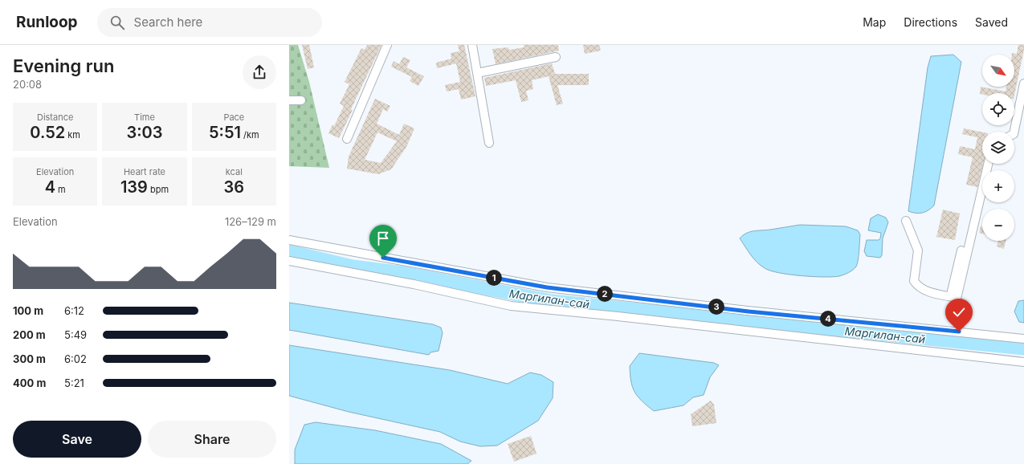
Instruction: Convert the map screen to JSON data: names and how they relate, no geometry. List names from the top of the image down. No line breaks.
{"water":["Маргилан-сай"],"north":"bottom right","page":{"header":"Runloop","search":"Search here","nav":["Map","Directions","Saved"],"heading":["Evening run","20:08"],"map_buttons":["+","−"],"stats":[["Distance","0.52 km"],["Time","3:03"],["Pace","5:51 /km"],["Elevation","4 m"],["Heart rate","139 bpm"],["kcal","36"]],"chart":["Elevation","126–129 m"],"pins":["1","2","3","4"],"list":[{"name":"100 m","note":"6:12"},{"name":"200 m","note":"5:49"},{"name":"300 m","note":"6:02"},{"name":"400 m","note":"5:21"}],"buttons":["Save","Share"]}}
